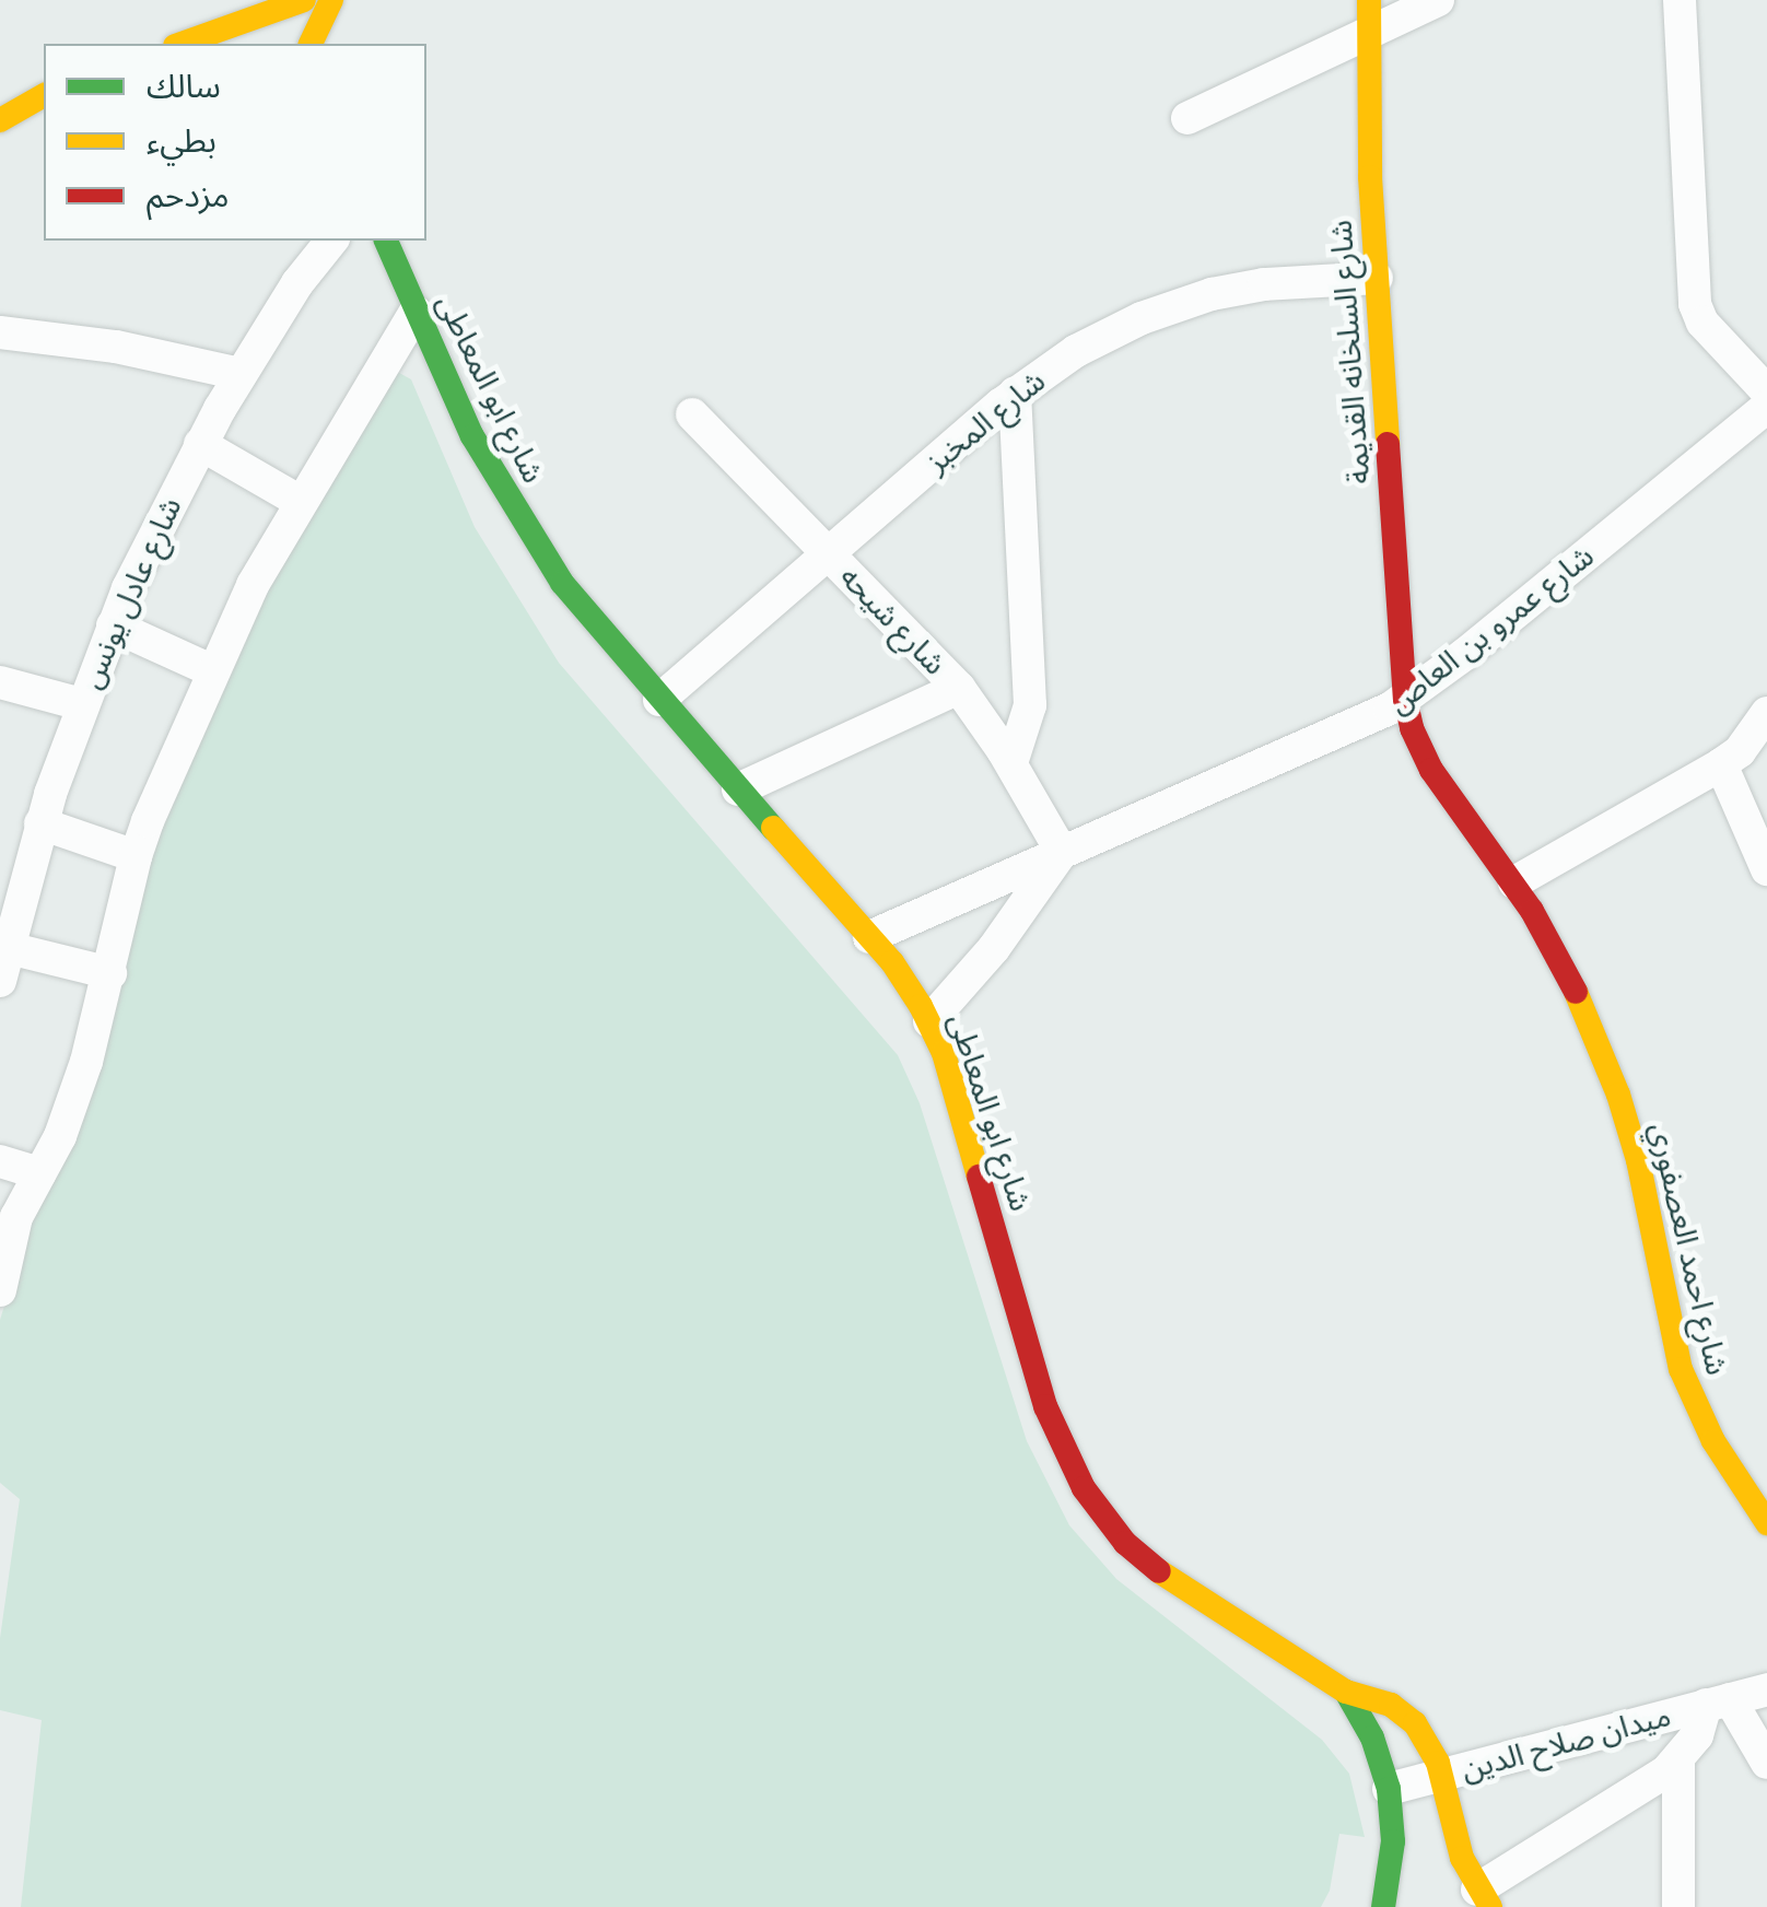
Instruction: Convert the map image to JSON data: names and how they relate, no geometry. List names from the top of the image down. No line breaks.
{"streets":{"main road":["شارع السلخانه القديمة","شارع ابو المعاطى","شارع احمد العصفوري"],"street":["شارع المخبز","شارع عادل يونس","شارع شيحه","شارع عمرو بن العاص","ميدان صلاح الدين"]},"crossings":[["شارع السلخانه القديمة","شارع المخبز"],["شارع السلخانه القديمة","شارع عمرو بن العاص"],["شارع السلخانه القديمة","شارع احمد العصفوري"],["شارع ابو المعاطى","شارع المخبز"],["شارع ابو المعاطى","شارع عمرو بن العاص"],["شارع ابو المعاطى","ميدان صلاح الدين"],["شارع المخبز","شارع شيحه"],["شارع شيحه","شارع عمرو بن العاص"],["شارع عمرو بن العاص","شارع احمد العصفوري"]],"legend":["سالك","بطيء","مزدحم"]}
